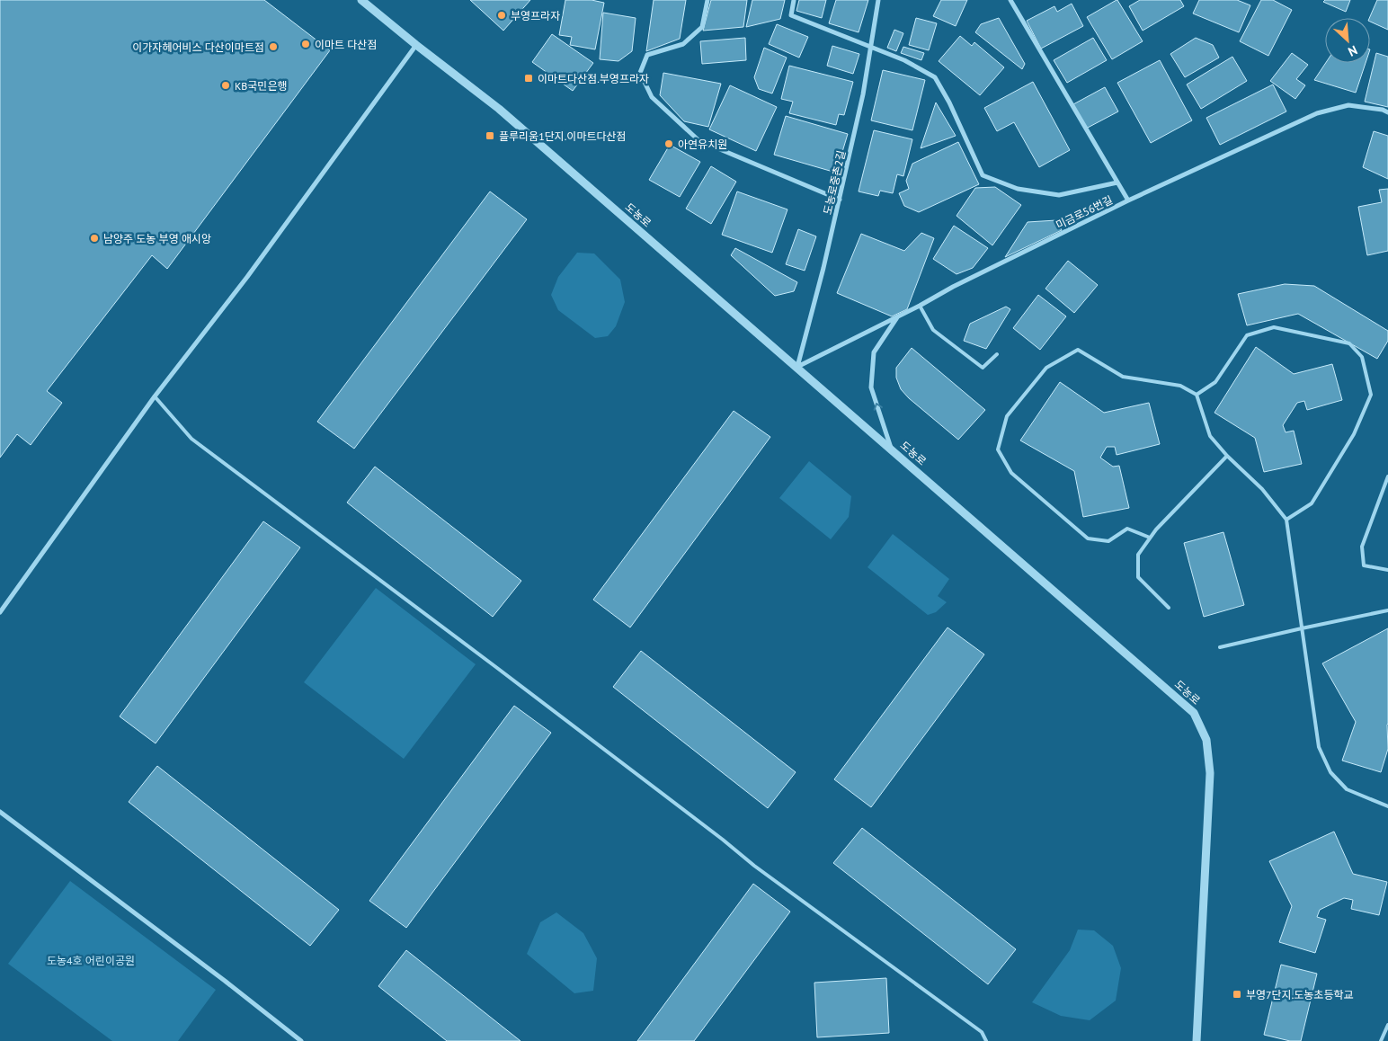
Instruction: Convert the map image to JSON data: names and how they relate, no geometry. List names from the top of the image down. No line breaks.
{"streets":{"street":["도농로중촌2길","미금로56번길","도농로"]},"crossings":[["도농로중촌2길","미금로56번길"],["도농로중촌2길","도농로"],["미금로56번길","도농로"]],"parks":["도농4호 어린이공원"],"places":{"other":["부영프라자","이마트 다산점","이가자헤어비스 다산이마트점","KB국민은행","아연유치원","남양주 도농 부영 애시앙"],"transit":["이마트다산점.부영프라자","플루리움1단지.이마트다산점","부영7단지.도농초등학교"]},"north":"bottom right"}
